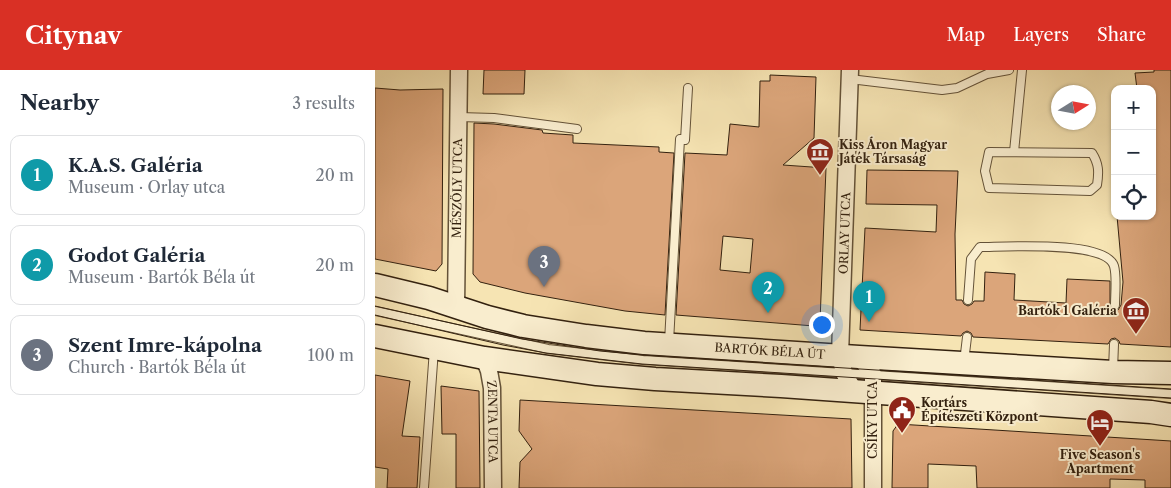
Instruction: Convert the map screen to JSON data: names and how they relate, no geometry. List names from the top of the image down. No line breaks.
{"streets":{"main road":["BARTÓK BÉLA ÚT"],"street":["MÉSZÖLY UTCA","ORLAY UTCA","CSÍKY UTCA","ZENTA UTCA"]},"crossings":[["MÉSZÖLY UTCA","BARTÓK BÉLA ÚT"],["ORLAY UTCA","BARTÓK BÉLA ÚT"],["ORLAY UTCA","CSÍKY UTCA"],["BARTÓK BÉLA ÚT","CSÍKY UTCA"],["BARTÓK BÉLA ÚT","ZENTA UTCA"]],"places":{"museum":["Kiss Áron Magyar Játék Társaság","Bartók 1 Galéria"],"public building":["Kortárs Építészeti Központ"],"hotel":["Five Season's Apartment"]},"north":"right","page":{"header":"Citynav","nav":["Map","Layers","Share"],"heading":["Nearby","3 results"],"map_buttons":["+","−"],"list":[{"mark":"1","name":"K.A.S. Galéria","note":"Museum · Orlay utca","value":"20 m"},{"mark":"2","name":"Godot Galéria","note":"Museum · Bartók Béla út","value":"20 m"},{"mark":"3","name":"Szent Imre-kápolna","note":"Church · Bartók Béla út","value":"100 m"}],"pins":["3","2","1"]}}
